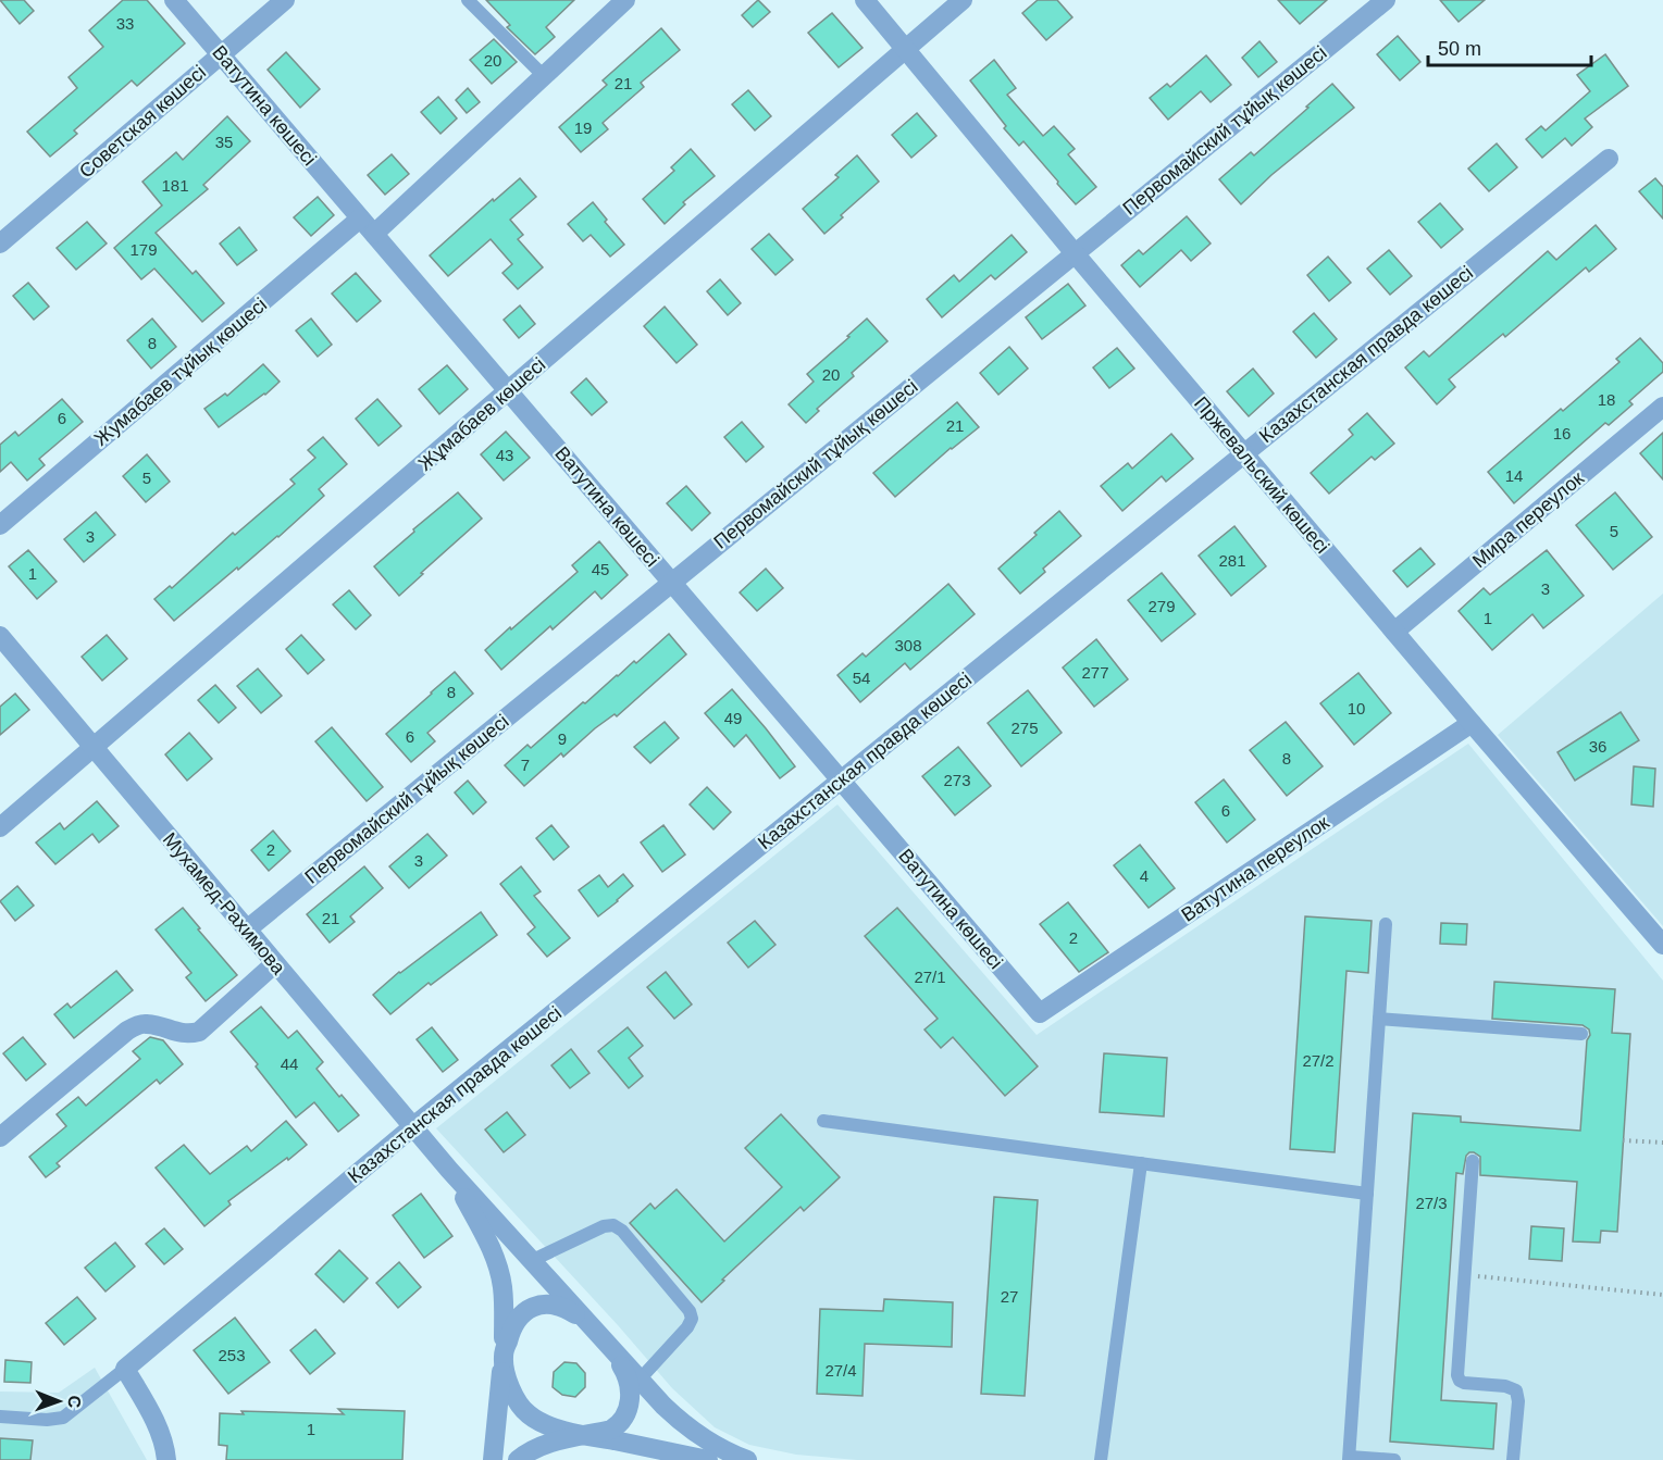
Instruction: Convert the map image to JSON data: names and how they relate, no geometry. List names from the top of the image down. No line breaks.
{"streets":{"street":["Ватутина көшесі","Советская көшесі","Первомайский тұйық көшесі","Казахстанская правда көшесі","Жумабаев тұйық көшесі","Жұмабаев көшесі","Пржевальский көшесі","Мира переулок","Ватутина переулок","Мухамед-Рахимова"]},"crossings":[["Ватутина көшесі","Советская көшесі"],["Ватутина көшесі","Первомайский тұйық көшесі"],["Ватутина көшесі","Казахстанская правда көшесі"],["Ватутина көшесі","Жумабаев тұйық көшесі"],["Ватутина көшесі","Жұмабаев көшесі"],["Ватутина көшесі","Ватутина переулок"],["Первомайский тұйық көшесі","Пржевальский көшесі"],["Первомайский тұйық көшесі","Мухамед-Рахимова"],["Казахстанская правда көшесі","Пржевальский көшесі"],["Казахстанская правда көшесі","Мухамед-Рахимова"],["Жұмабаев көшесі","Пржевальский көшесі"],["Жұмабаев көшесі","Мухамед-Рахимова"],["Пржевальский көшесі","Мира переулок"],["Пржевальский көшесі","Ватутина переулок"]],"house_numbers":["33","20","21","19","35","181","179","8","20","18","6","21","16","43","14","5","5","3","281","45","1","3","279","1","308","277","54","8","10","49","275","6","9","36","8","7","273","6","2","3","4","21","2","27/1","27/2","44","27/3","27","253","27/4","1"],"scale_bar":"50 m","north":"right"}
